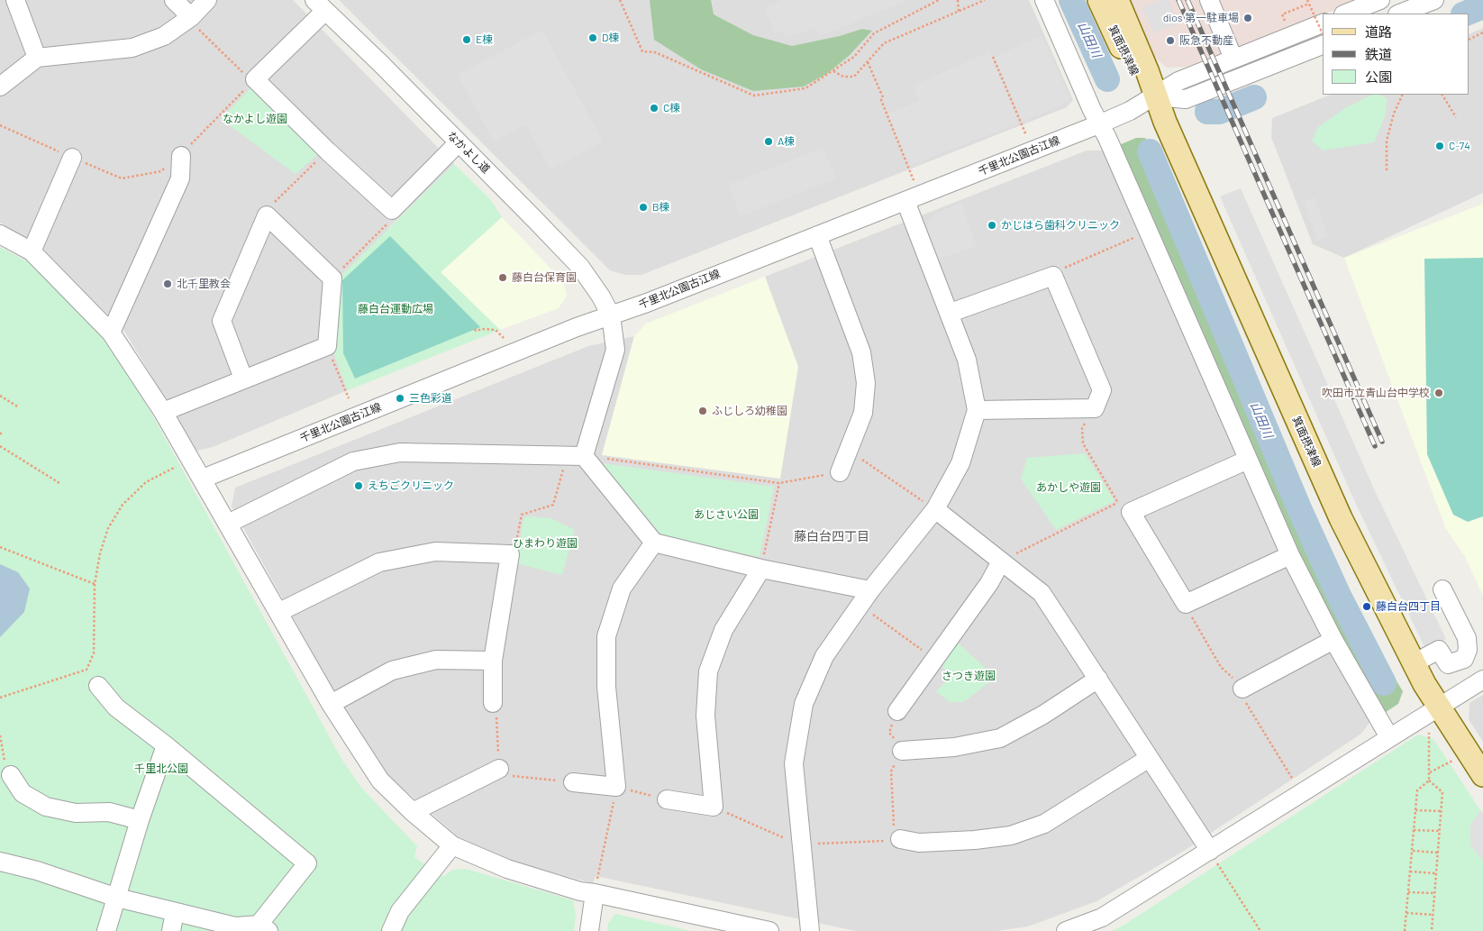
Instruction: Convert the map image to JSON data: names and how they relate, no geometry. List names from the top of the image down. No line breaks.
{"streets":{"main road":["箕面摂津線"],"street":["なかよし道","千里北公園古江線"]},"crossings":[["箕面摂津線","千里北公園古江線"],["なかよし道","千里北公園古江線"]],"districts":["藤白台四丁目"],"water":["山田川"],"parks":["なかよし遊園","藤白台運動広場","あかしや遊園","あじさい公園","ひまわり遊園","さつき遊園","千里北公園"],"places":["dios 第一駐車場","D棟","E棟","阪急不動産","C棟","A棟","C-74","B棟","かじはら歯科クリニック","藤白台保育園","北千里教会","吹田市立青山台中学校","三色彩道","ふじしろ幼稚園","えちごクリニック","藤白台四丁目"],"legend":["道路","鉄道","公園"]}
